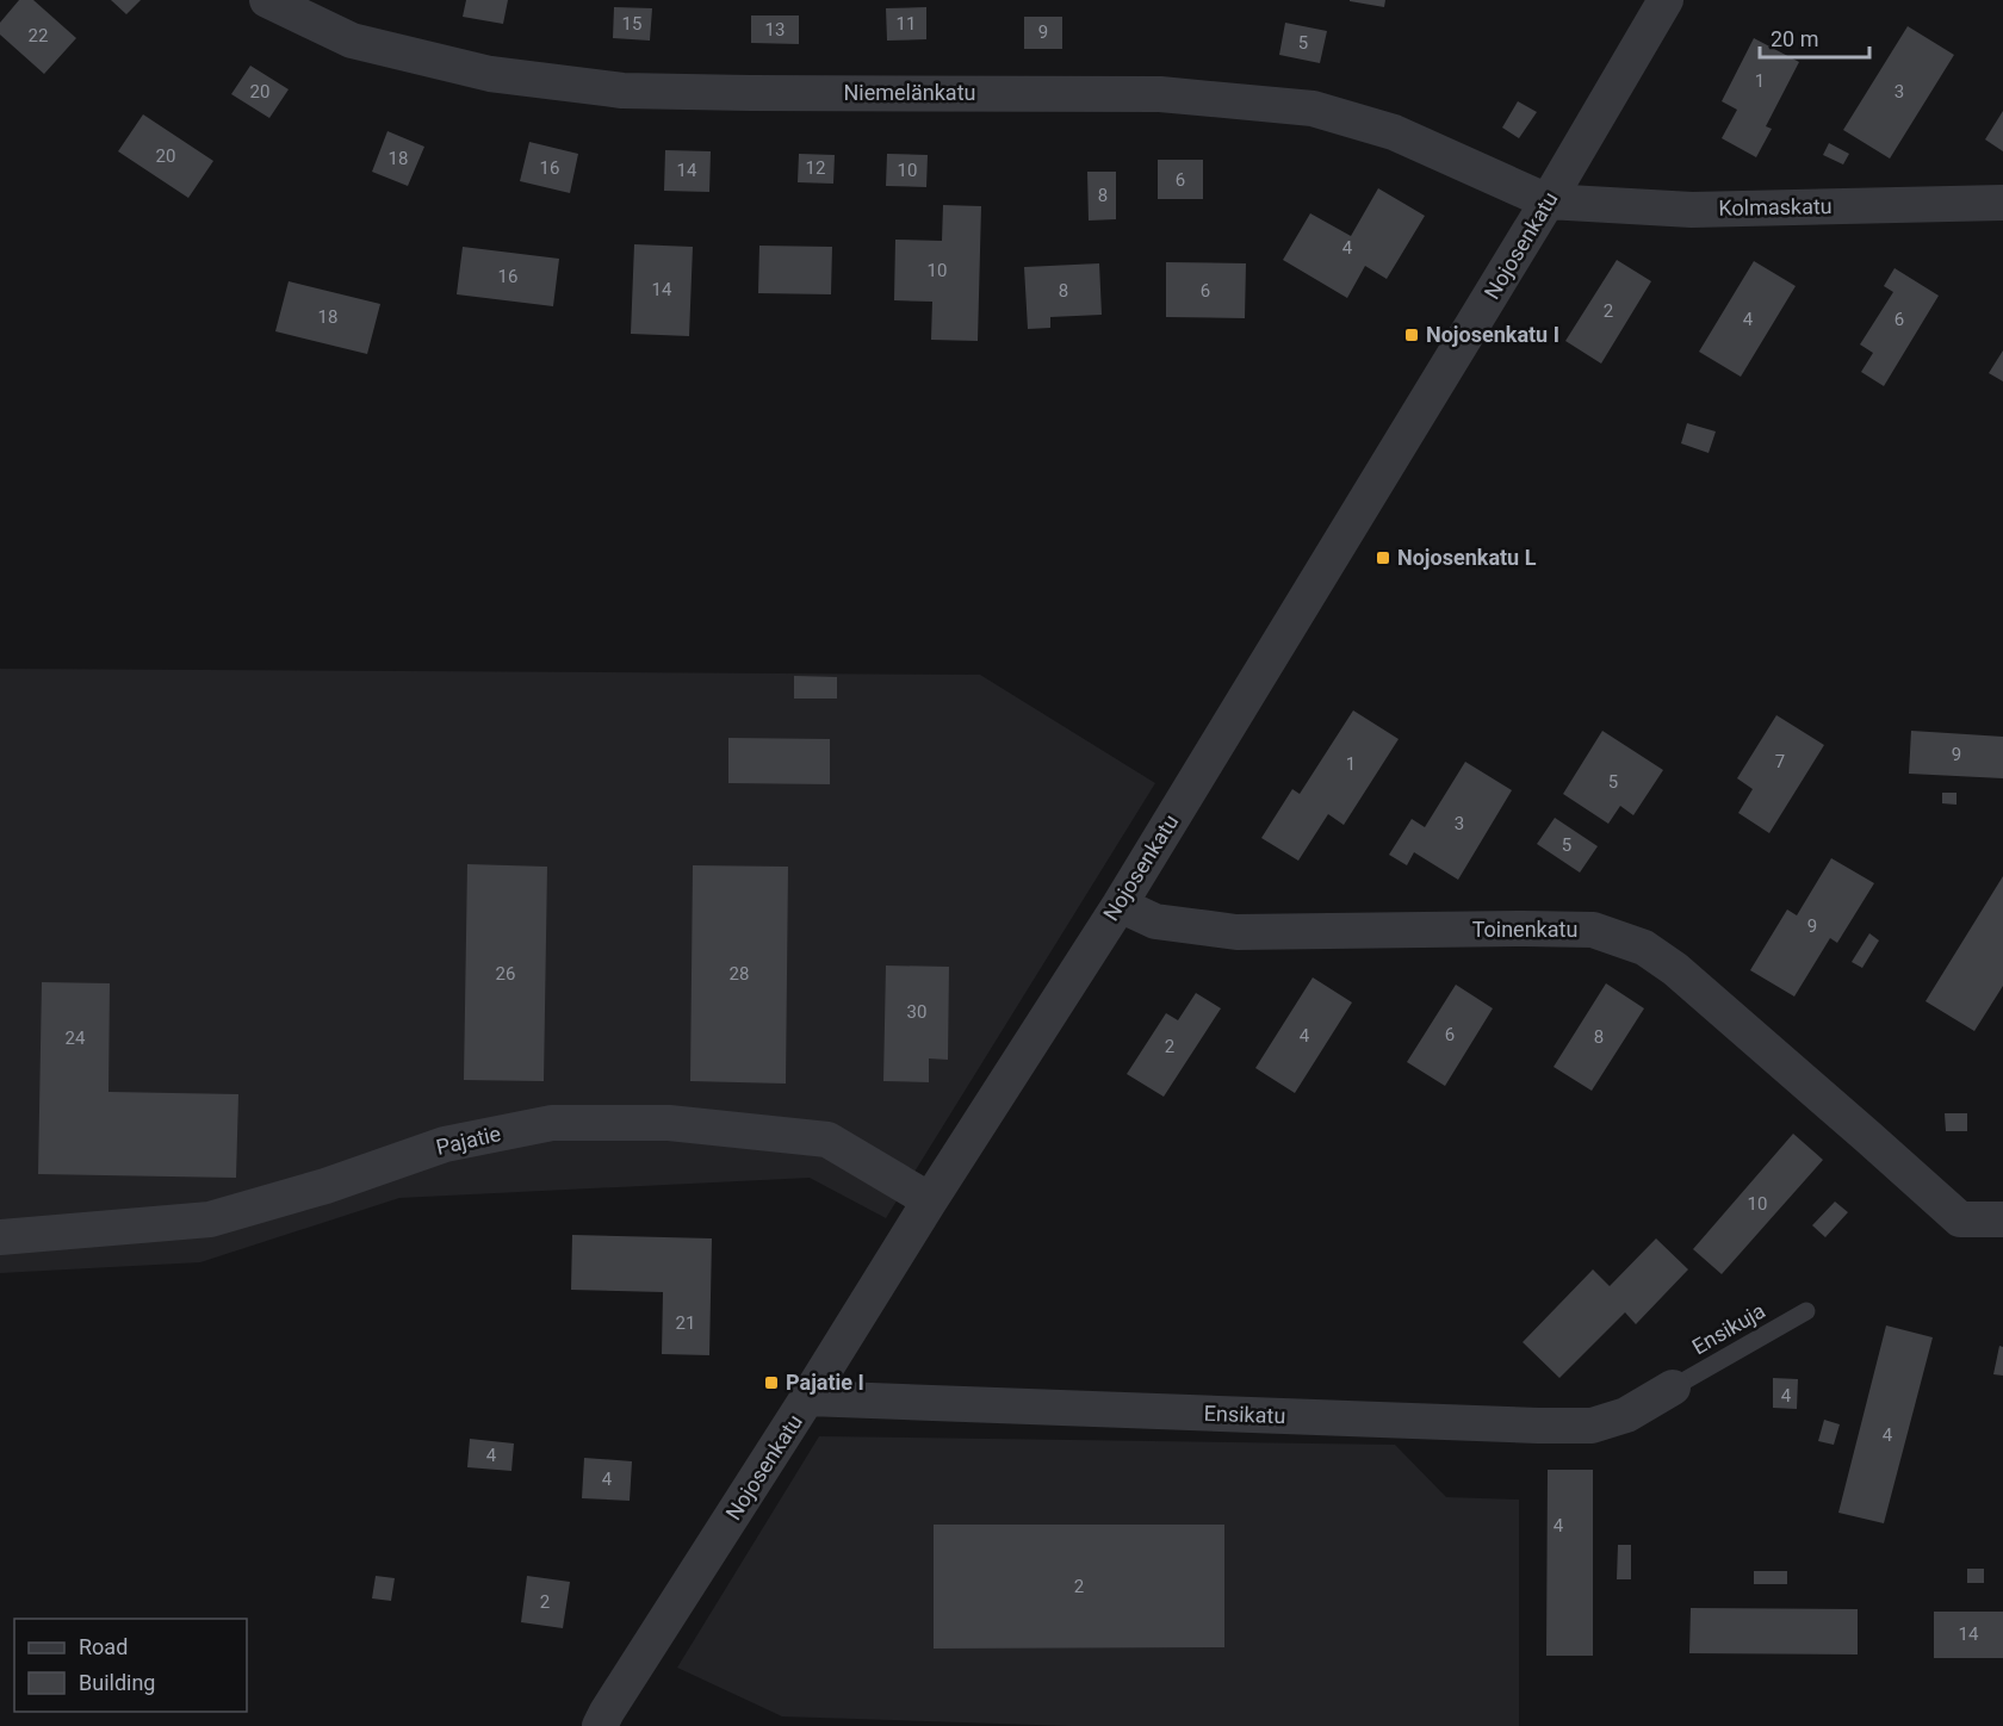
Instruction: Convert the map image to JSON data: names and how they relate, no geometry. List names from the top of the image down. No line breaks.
{"streets":{"street":["Niemelänkatu","Kolmaskatu","Nojosenkatu","Toinenkatu","Pajatie","Ensikatu"],"lane":["Ensikuja"]},"crossings":[["Niemelänkatu","Kolmaskatu"],["Niemelänkatu","Nojosenkatu"],["Kolmaskatu","Nojosenkatu"],["Nojosenkatu","Toinenkatu"],["Nojosenkatu","Pajatie"],["Nojosenkatu","Ensikatu"],["Ensikuja","Ensikatu"]],"places":{"transit":["Nojosenkatu I","Nojosenkatu L","Pajatie I"]},"house_numbers":["15","11","13","9","22","5","1","20","3","20","18","16","12","14","10","6","8","4","10","16","14","8","6","2","18","4","6","9","7","1","5","3","5","9","26","28","30","6","4","8","24","2","10","21","4","4","4","4","4","2","2","14"],"legend":["Road","Building"],"scale_bar":"20 m"}
